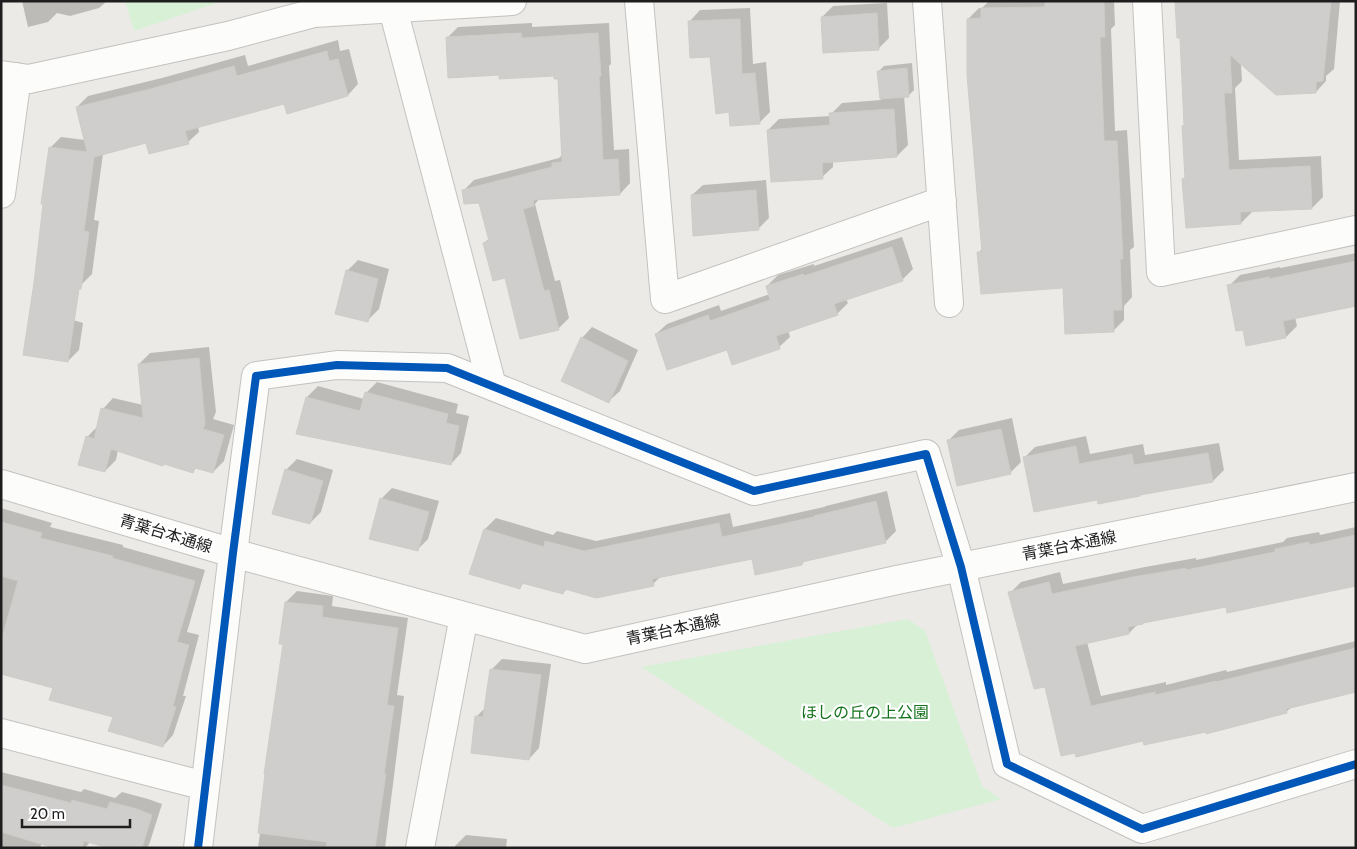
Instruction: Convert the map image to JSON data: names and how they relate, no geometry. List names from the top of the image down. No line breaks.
{"streets":{"street":["青葉台本通線"]},"parks":["ほしの丘の上公園"],"scale_bar":"20 m"}
